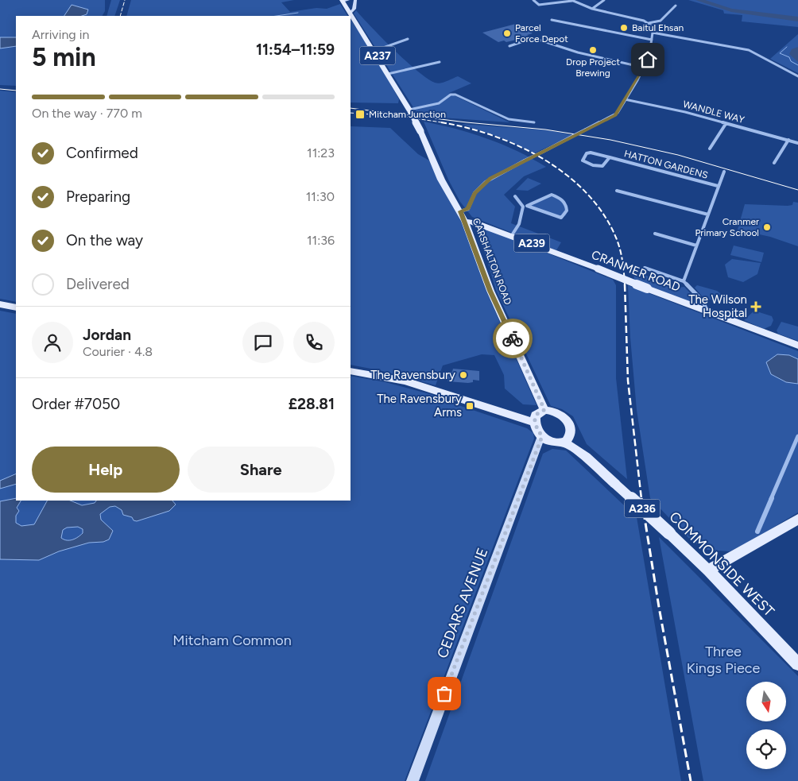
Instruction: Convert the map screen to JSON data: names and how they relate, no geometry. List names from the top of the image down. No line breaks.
{"streets":{"main road":["A237","A239","CARSHALTON ROAD","CRANMER ROAD","A236","COMMONSIDE WEST"],"street":["WANDLE WAY","HATTON GARDENS","CEDARS AVENUE"]},"crossings":[["CARSHALTON ROAD","CRANMER ROAD"],["CARSHALTON ROAD","COMMONSIDE WEST"],["CARSHALTON ROAD","CEDARS AVENUE"],["COMMONSIDE WEST","CEDARS AVENUE"]],"parks":["Mitcham Common","Three Kings Piece"],"places":{"other":["Baitul Ehsan","Parcel Force Depot","Drop Project Brewing","Cranmer Primary School","The Ravensbury"],"transit":["Mitcham Junction","The Ravensbury Arms"],"health":["The Wilson Hospital"]},"north":"bottom","page":{"heading":["5 min","Arriving in","11:54–11:59"],"panel":["Jordan","Courier · 4.8","Order #7050","£28.81"],"bar":"On the way · 770 m","list":[["Confirmed","11:23"],["Preparing","11:30"],["On the way","11:36"],"Delivered"],"buttons":["Help","Share"]}}
